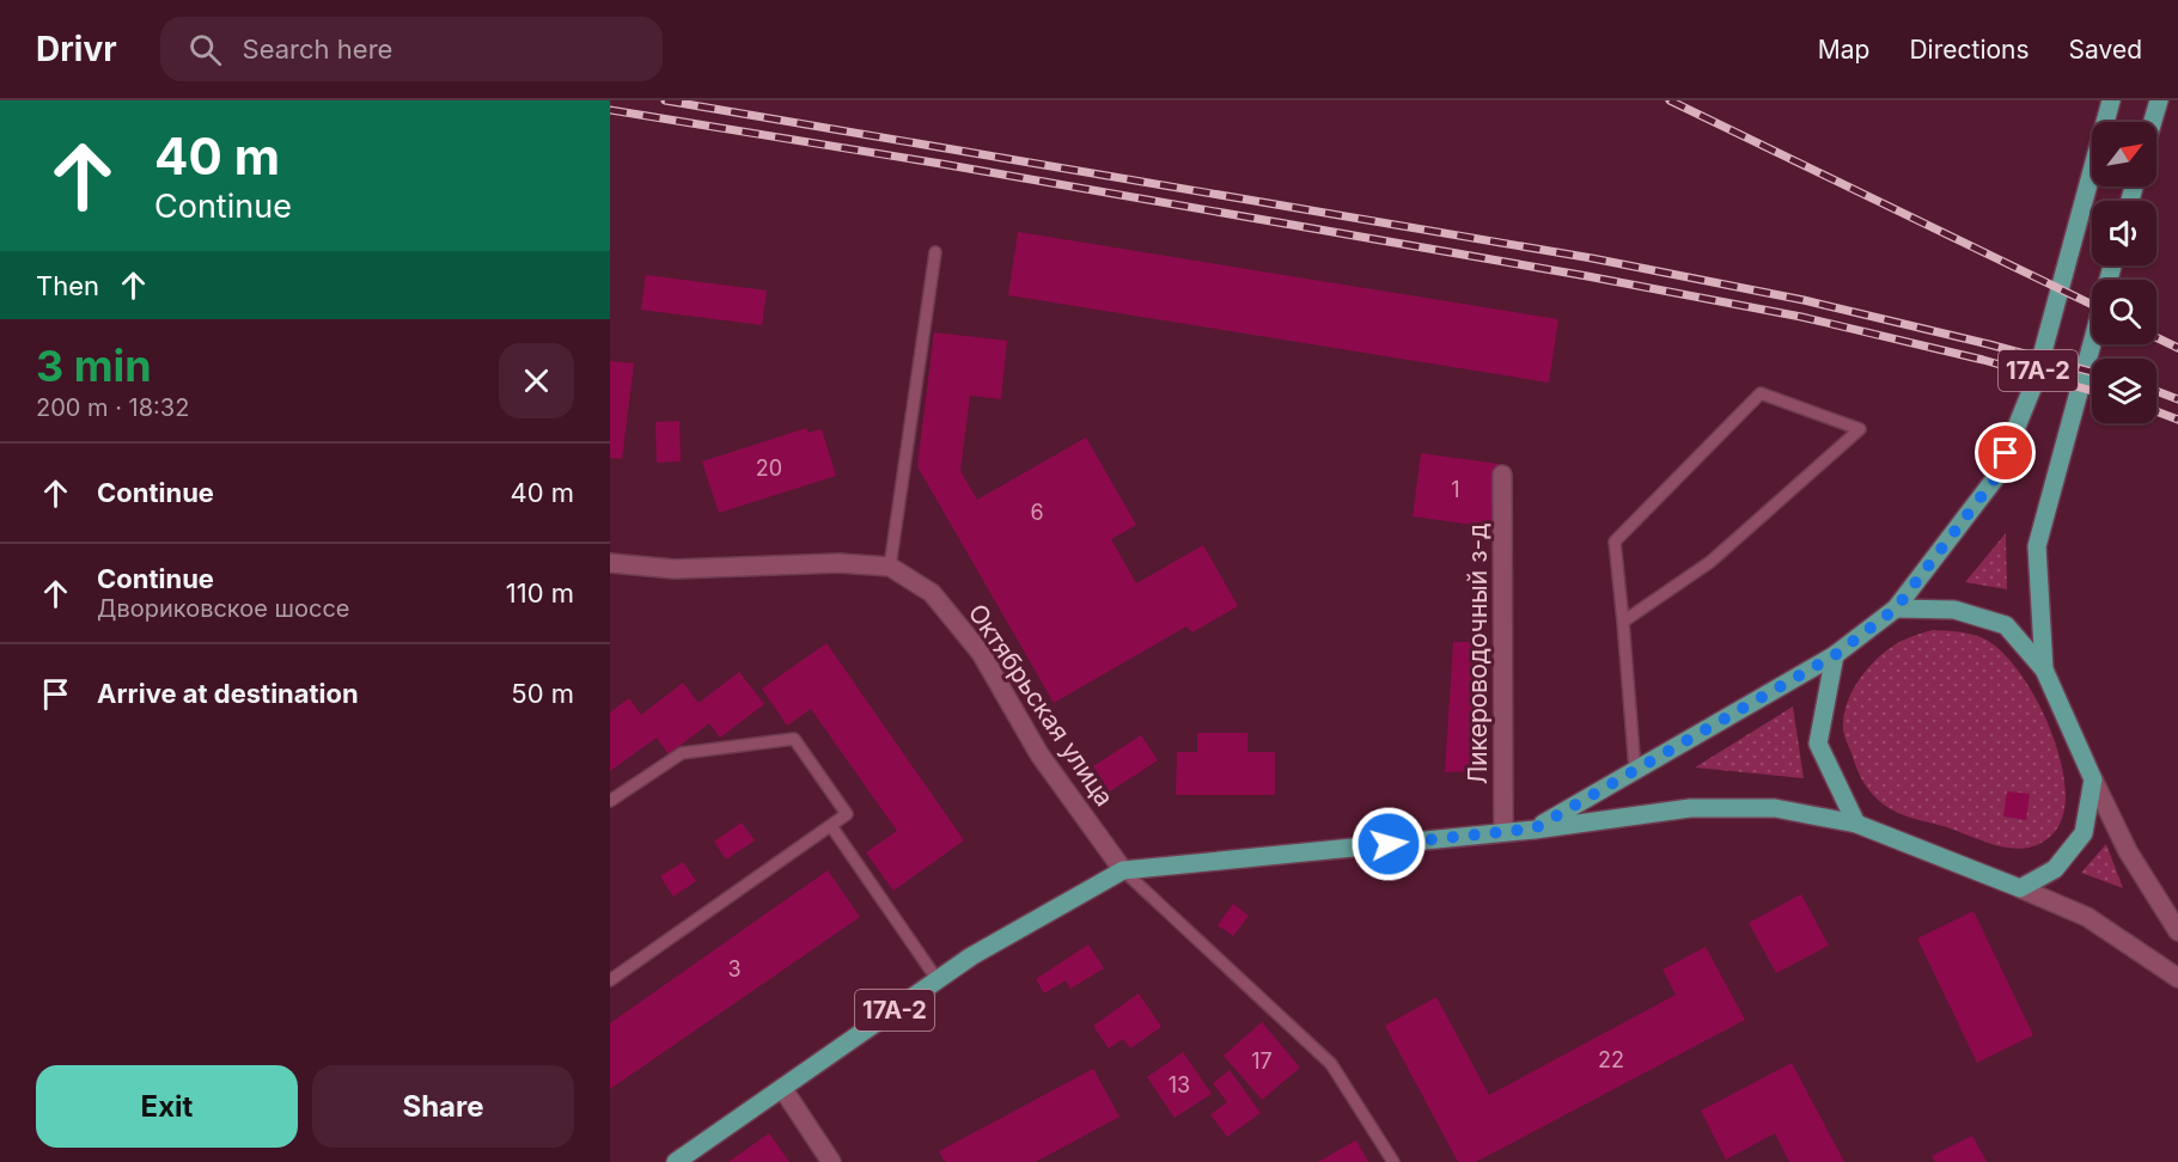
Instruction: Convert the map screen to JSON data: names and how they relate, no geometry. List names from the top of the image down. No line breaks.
{"streets":{"main road":["17А-2","Ликероводочный з-д","Октябрьская улица"]},"crossings":[["17А-2","Ликероводочный з-д"],["17А-2","Октябрьская улица"]],"house_numbers":["20","1","6","3","22","17","13"],"north":"top right","page":{"header":"Drivr","search":"Search here","nav":["Map","Directions","Saved"],"turn":["40 m","Continue"],"then":"Then","heading":["3 min","200 m · 18:32"],"list":[{"name":"Continue","value":"40 m"},{"name":"Continue","note":"Двориковское шоссе","value":"110 m"},{"name":"Arrive at destination","value":"50 m"}],"buttons":["Exit","Share"]}}
